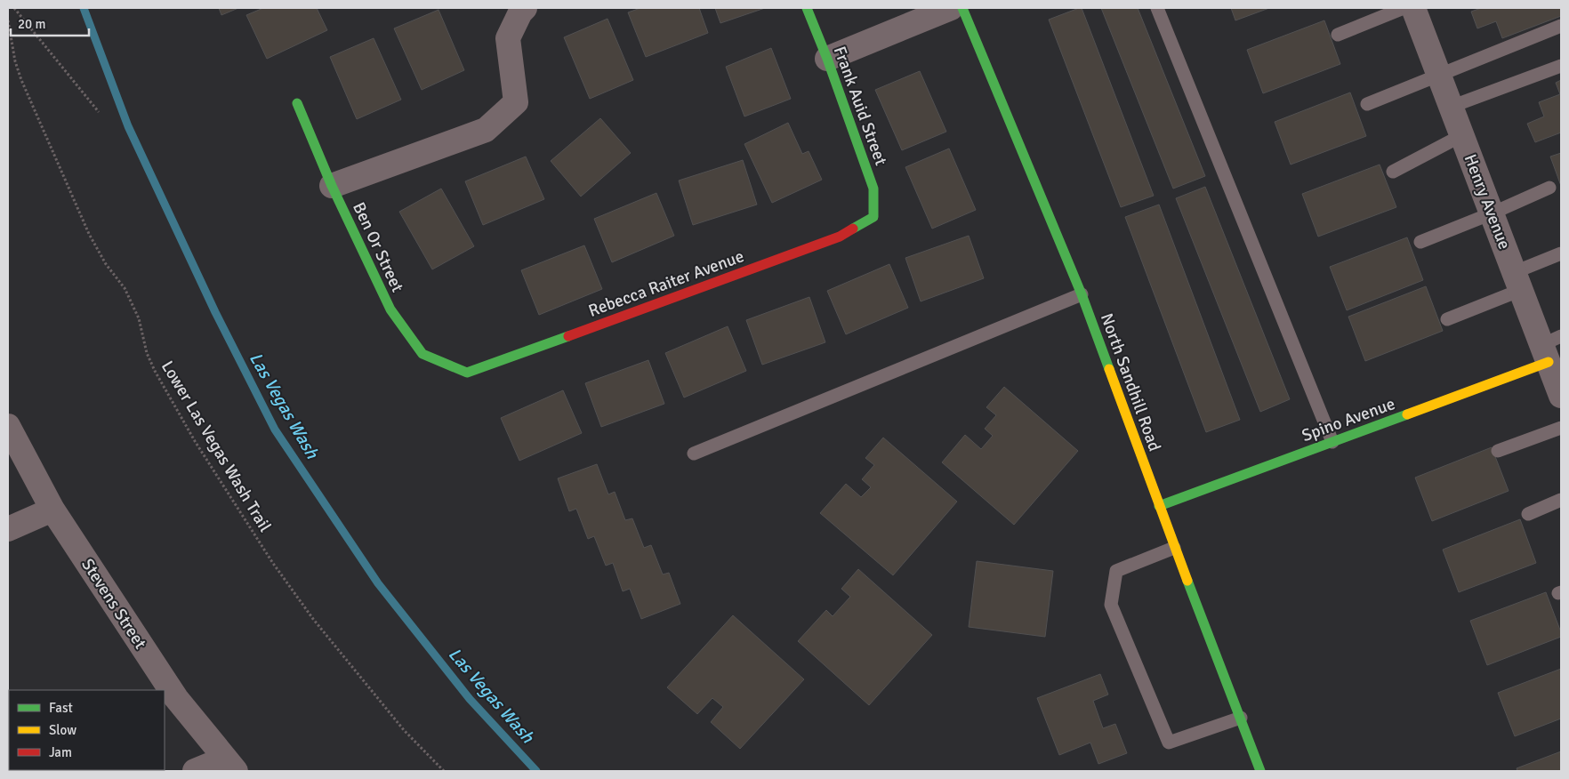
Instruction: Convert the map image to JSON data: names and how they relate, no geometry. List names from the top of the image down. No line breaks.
{"streets":{"street":["Frank Auid Street","Henry Avenue","Ben Or Street","Rebecca Raiter Avenue","North Sandhill Road","Spino Avenue","Stevens Street"],"path":["Lower Las Vegas Wash Trail"]},"crossings":[["Frank Auid Street","Rebecca Raiter Avenue"],["Henry Avenue","Spino Avenue"],["Ben Or Street","Rebecca Raiter Avenue"],["North Sandhill Road","Spino Avenue"]],"water":["Las Vegas Wash"],"legend":["Fast","Slow","Jam"],"scale_bar":"20 m"}
